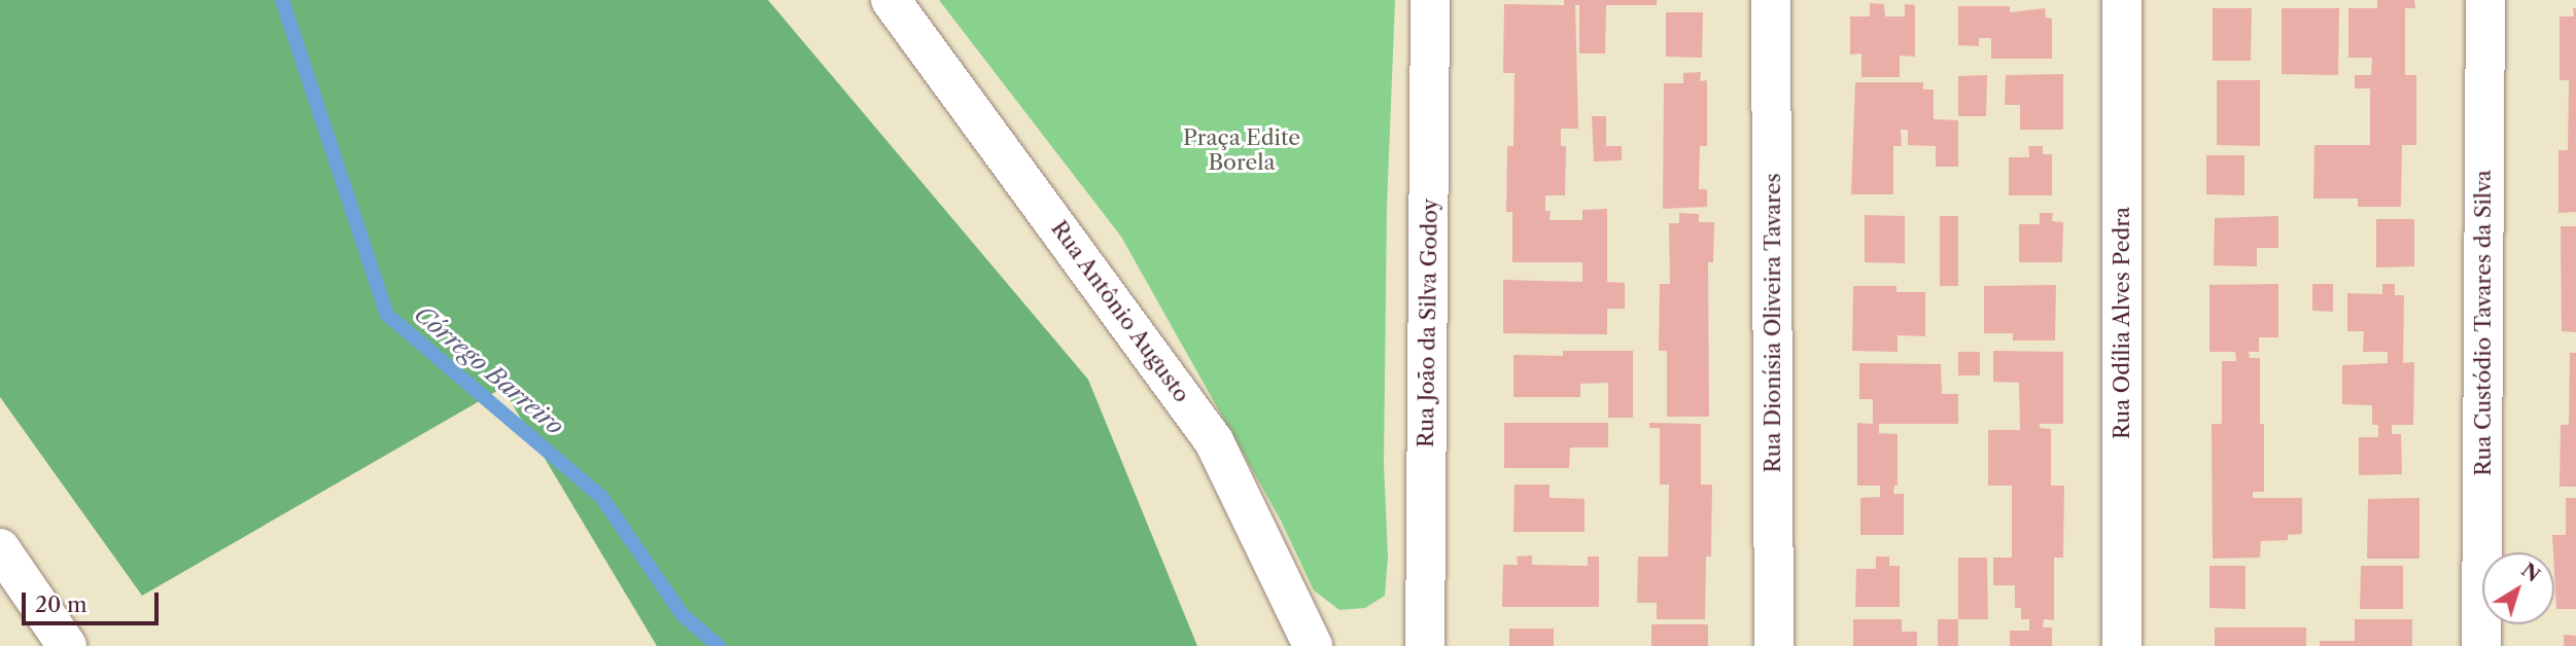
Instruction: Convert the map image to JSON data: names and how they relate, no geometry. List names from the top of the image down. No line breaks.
{"streets":{"street":["Rua Antônio Augusto","Rua João da Silva Godoy","Rua Dionísia Oliveira Tavares","Rua Odília Alves Pedra","Rua Custódio Tavares da Silva"]},"water":["Córrego Barreiro"],"parks":["Praça Edite Borela"],"scale_bar":"20 m","north":"top right"}
